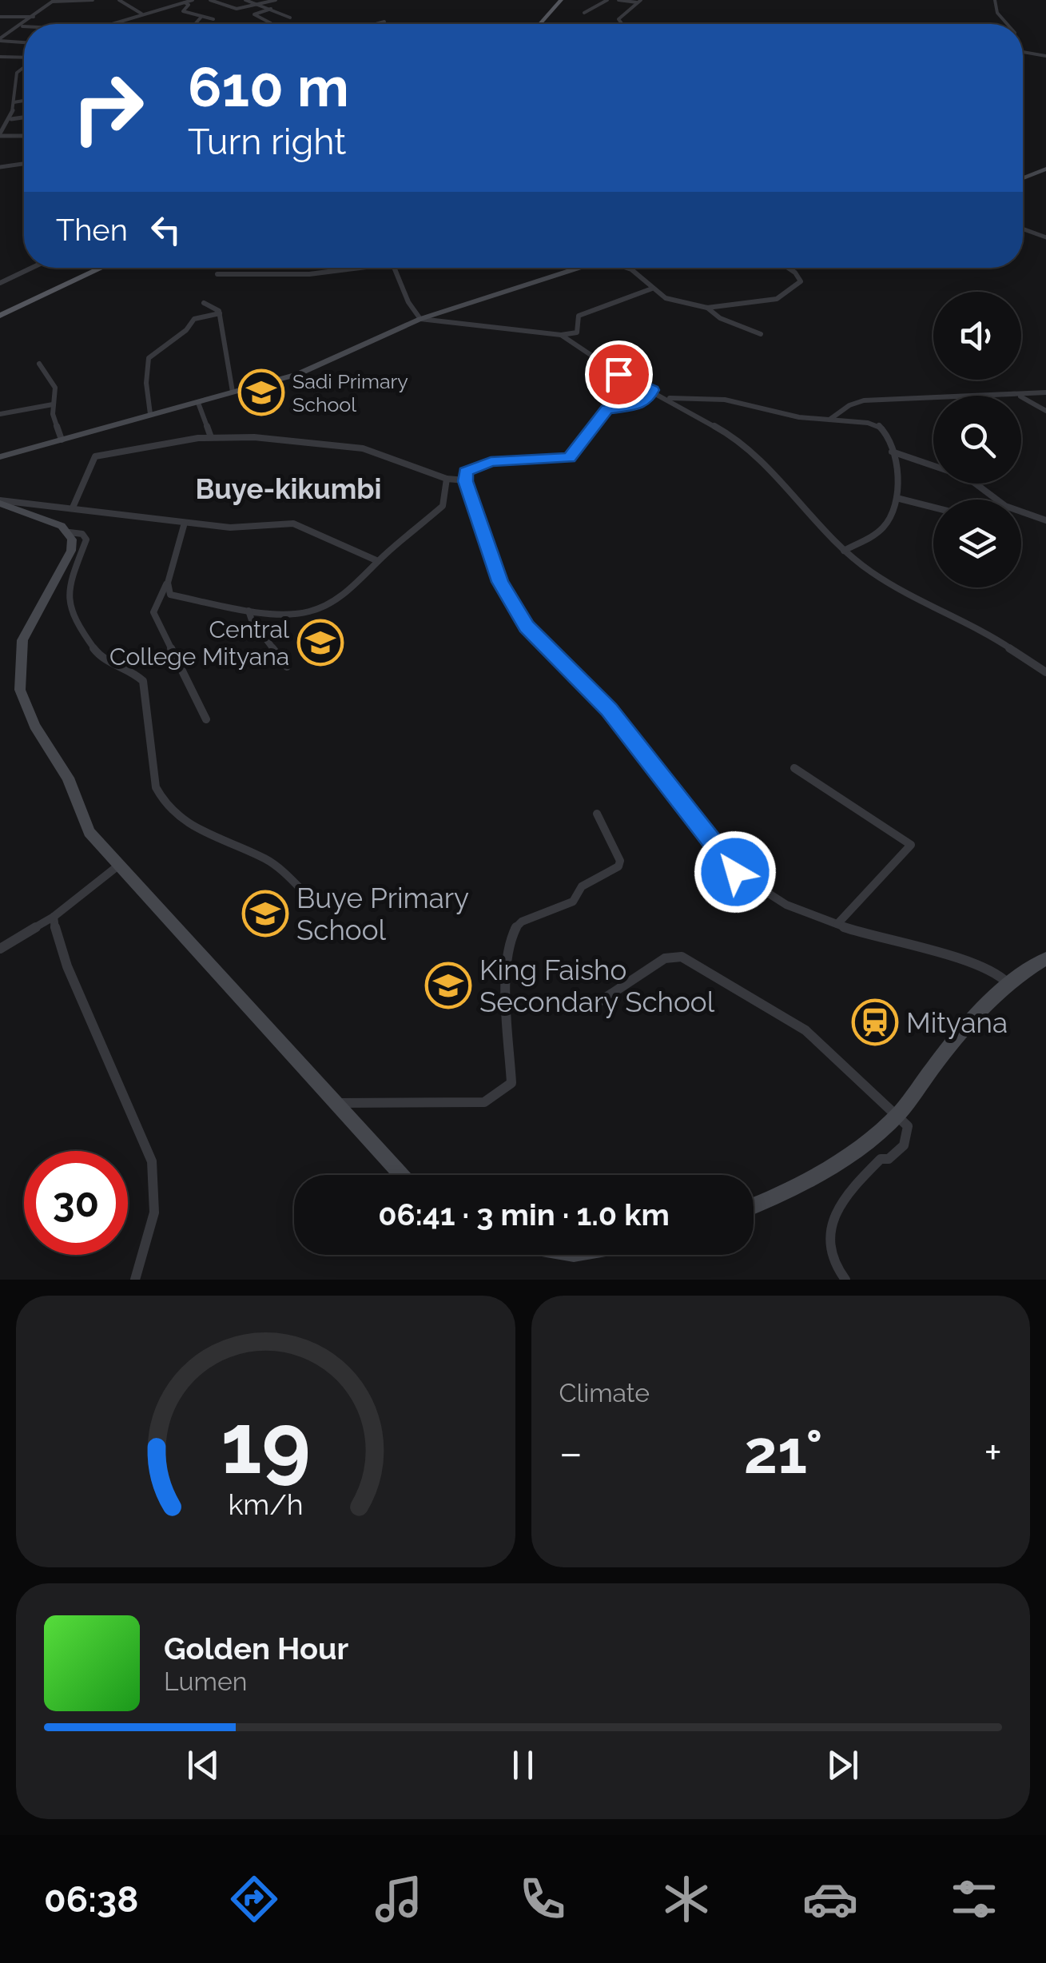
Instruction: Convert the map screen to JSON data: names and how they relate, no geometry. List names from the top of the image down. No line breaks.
{"districts":["Buye-kikumbi"],"places":{"school or university":["Sadi Primary School","Central College Mityana","Buye Primary School","King Faisho Secondary School"],"station":["Mityana"]},"page":{"turn":["610 m","Turn right"],"then":"Then","limit":"30","trip":"06:41 · 3 min · 1.0 km","tile":"Climate","heat":["−","21°","+"],"song":["Golden Hour","Lumen"],"tabs":"06:38","gauge":["19","km/h"]}}
